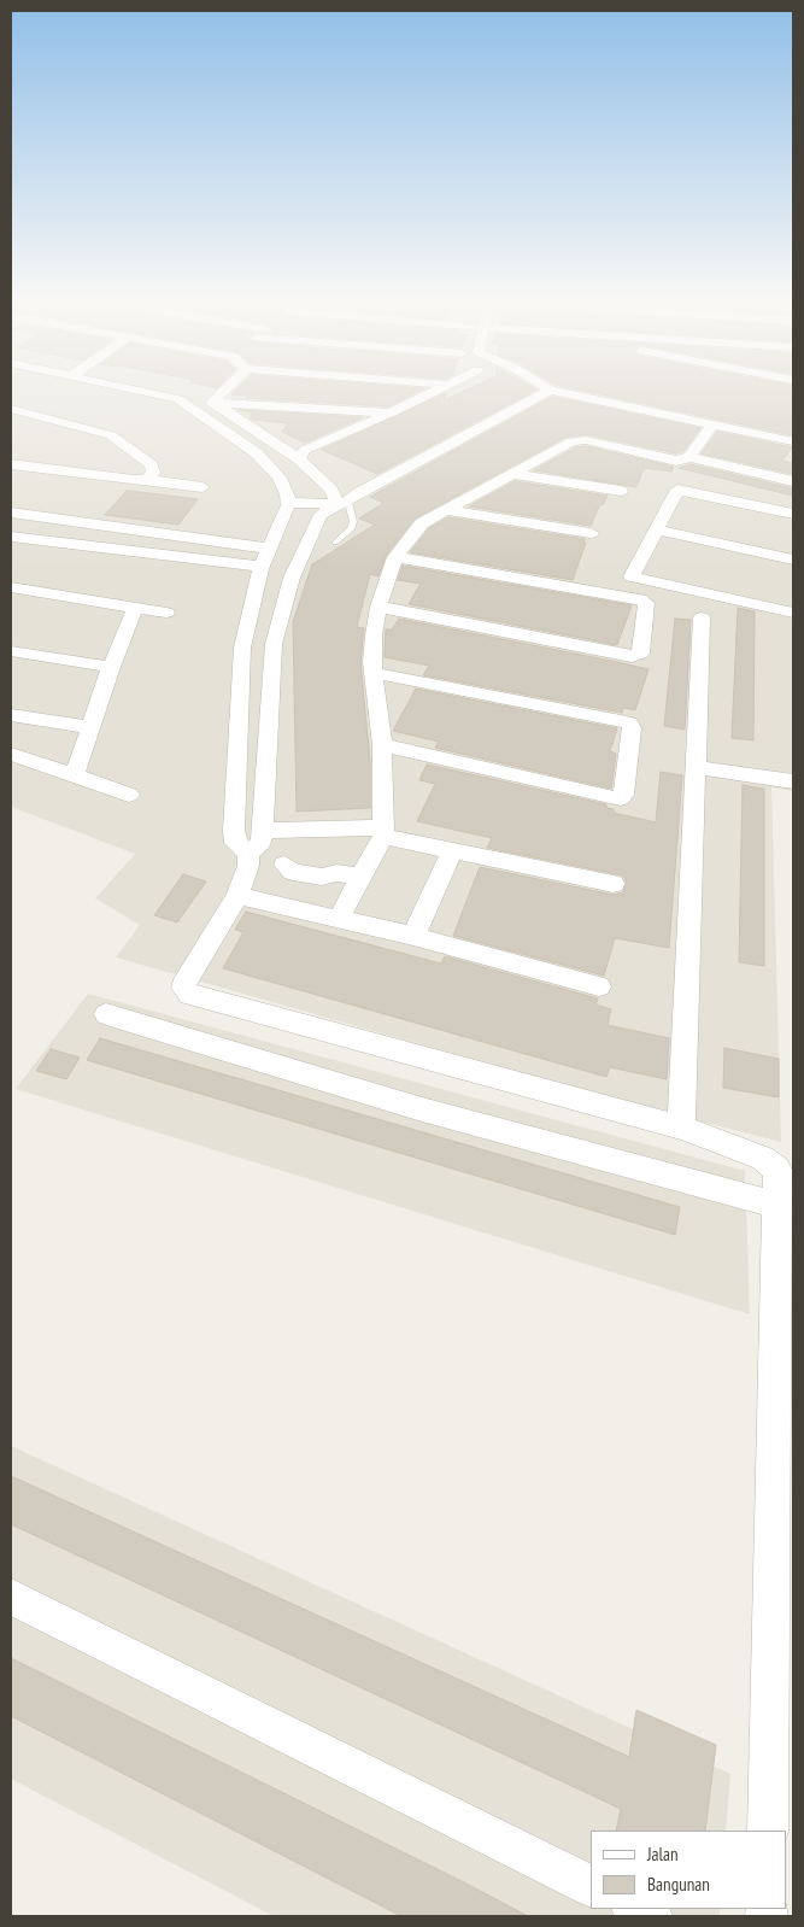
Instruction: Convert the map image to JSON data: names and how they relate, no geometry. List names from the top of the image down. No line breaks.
{"legend":["Jalan","Bangunan"]}
